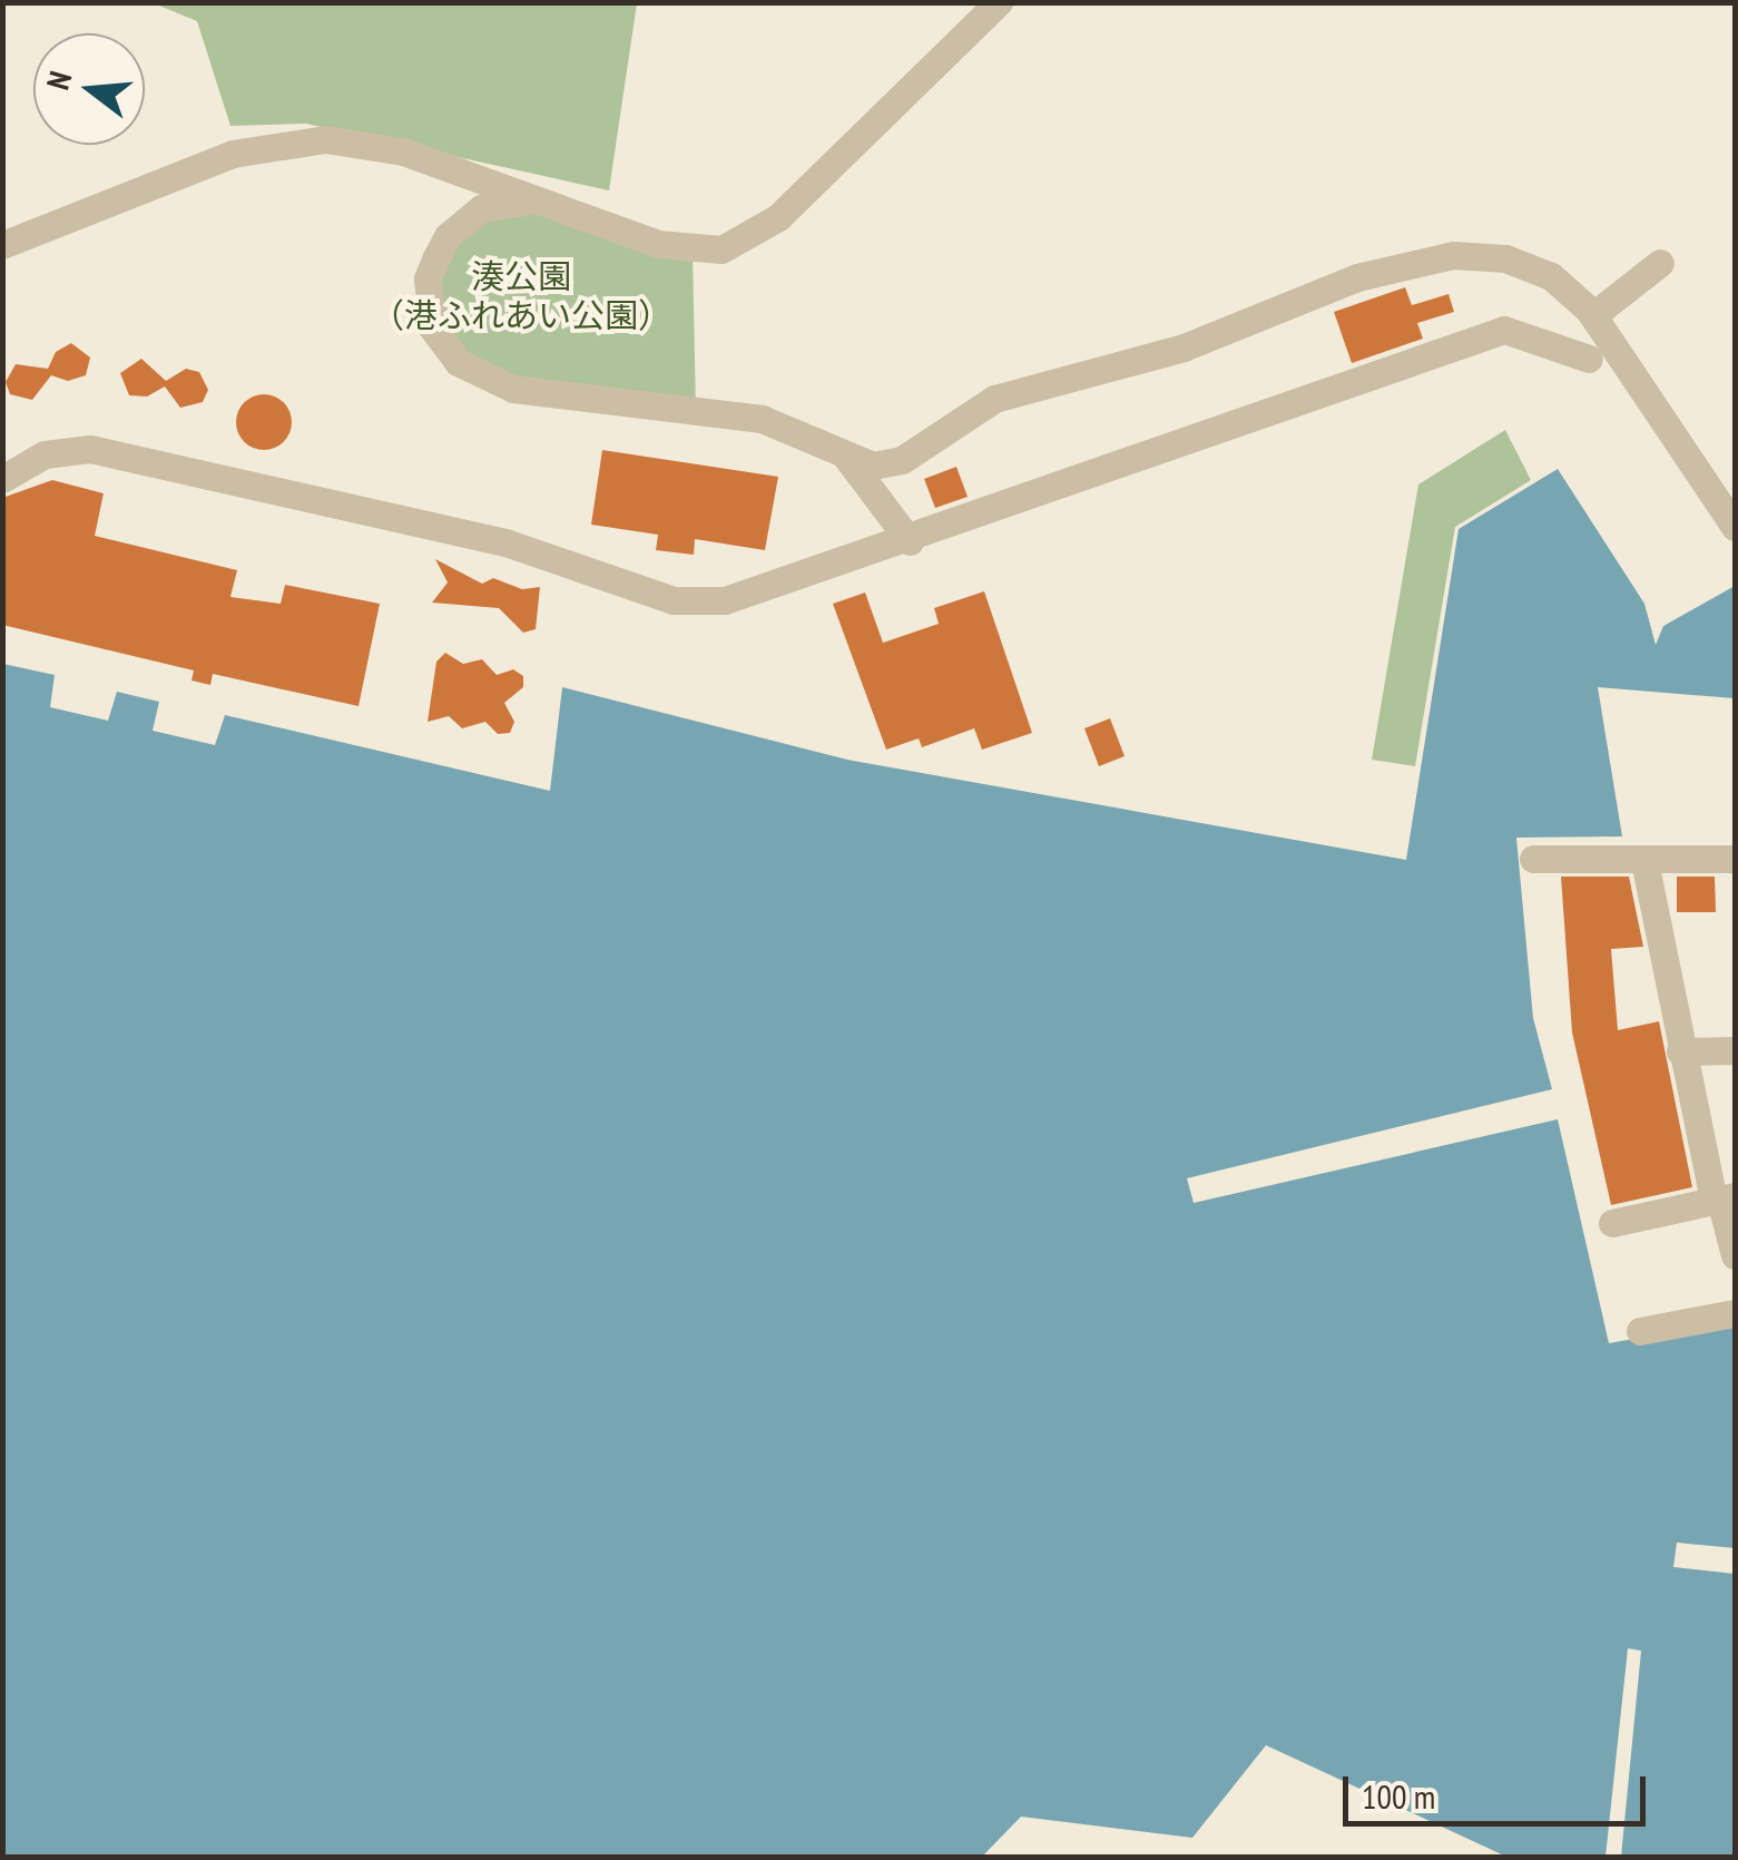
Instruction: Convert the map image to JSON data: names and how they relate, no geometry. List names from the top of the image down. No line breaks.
{"parks":["湊公園 （港ふれあい公園）"],"scale_bar":"100 m","north":"left"}
